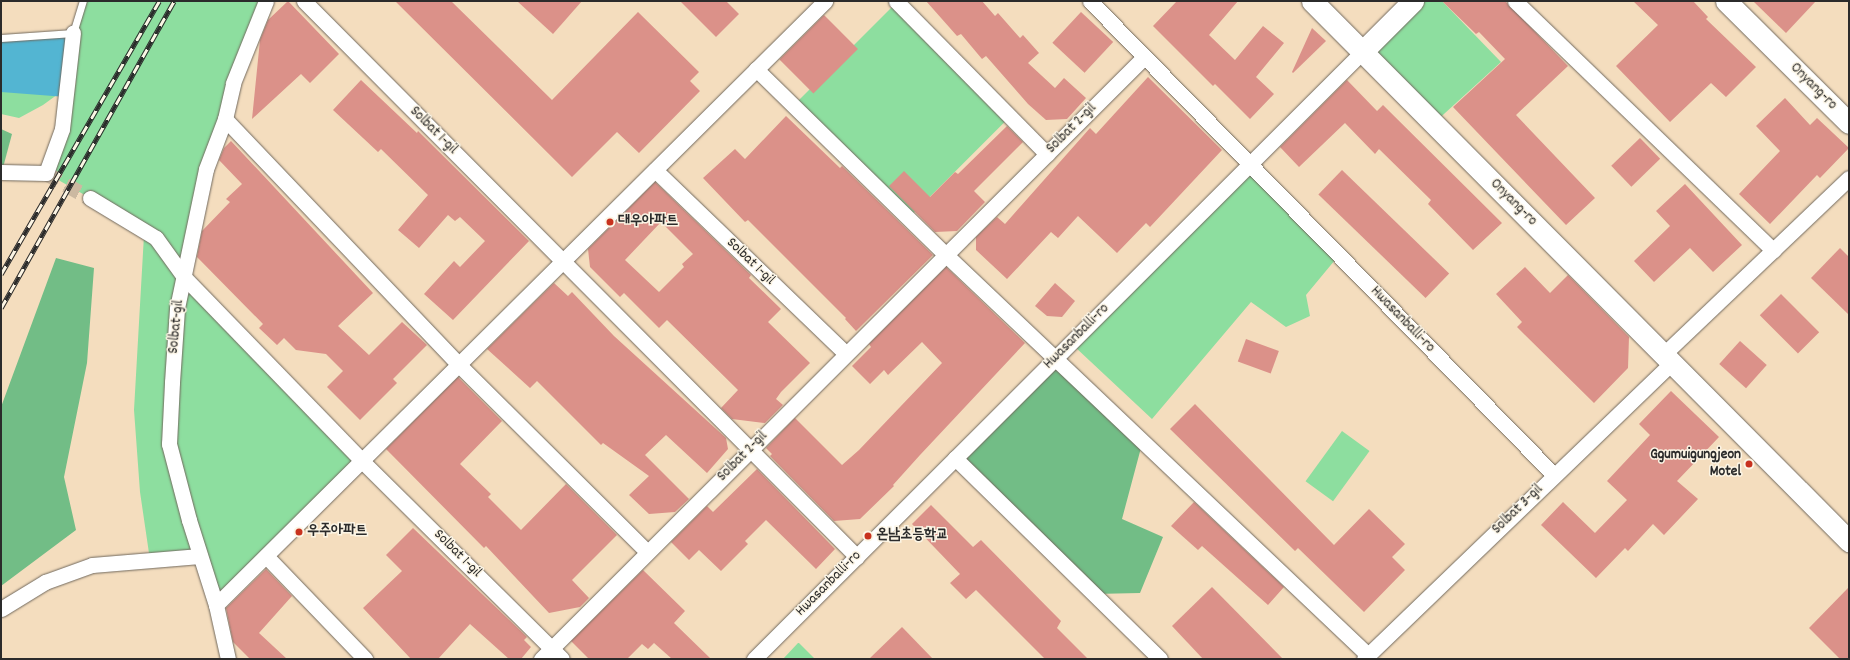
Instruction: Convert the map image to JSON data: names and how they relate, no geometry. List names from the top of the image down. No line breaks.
{"streets":{"main road":["Onyang-ro"],"street":["Solbat 2-gil","Solbat 1-gil","Hwasanballi-ro","Solbat-gil","Solbat 3-gil"]},"crossings":[["Onyang-ro","Hwasanballi-ro"],["Onyang-ro","Solbat 3-gil"],["Solbat 2-gil","Solbat 1-gil"],["Solbat 1-gil","Hwasanballi-ro"],["Solbat 1-gil","Solbat-gil"],["Hwasanballi-ro","Solbat 3-gil"]],"places":["대우아파트","Ggumuigungjeon Motel","우주아파트","온남초등학교"]}
